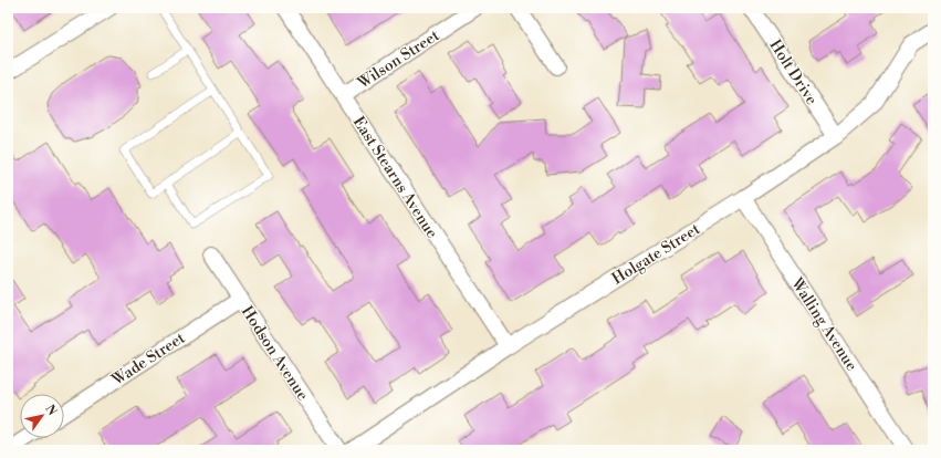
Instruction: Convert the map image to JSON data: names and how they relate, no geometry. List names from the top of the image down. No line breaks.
{"streets":{"street":["Wilson Street","Holt Drive","East Stearns Avenue","Holgate Street","Walling Avenue","Hodson Avenue","Wade Street"]},"crossings":[["Wilson Street","East Stearns Avenue"],["Holt Drive","Holgate Street"],["East Stearns Avenue","Holgate Street"],["Holgate Street","Walling Avenue"],["Hodson Avenue","Wade Street"]],"north":"top right"}
